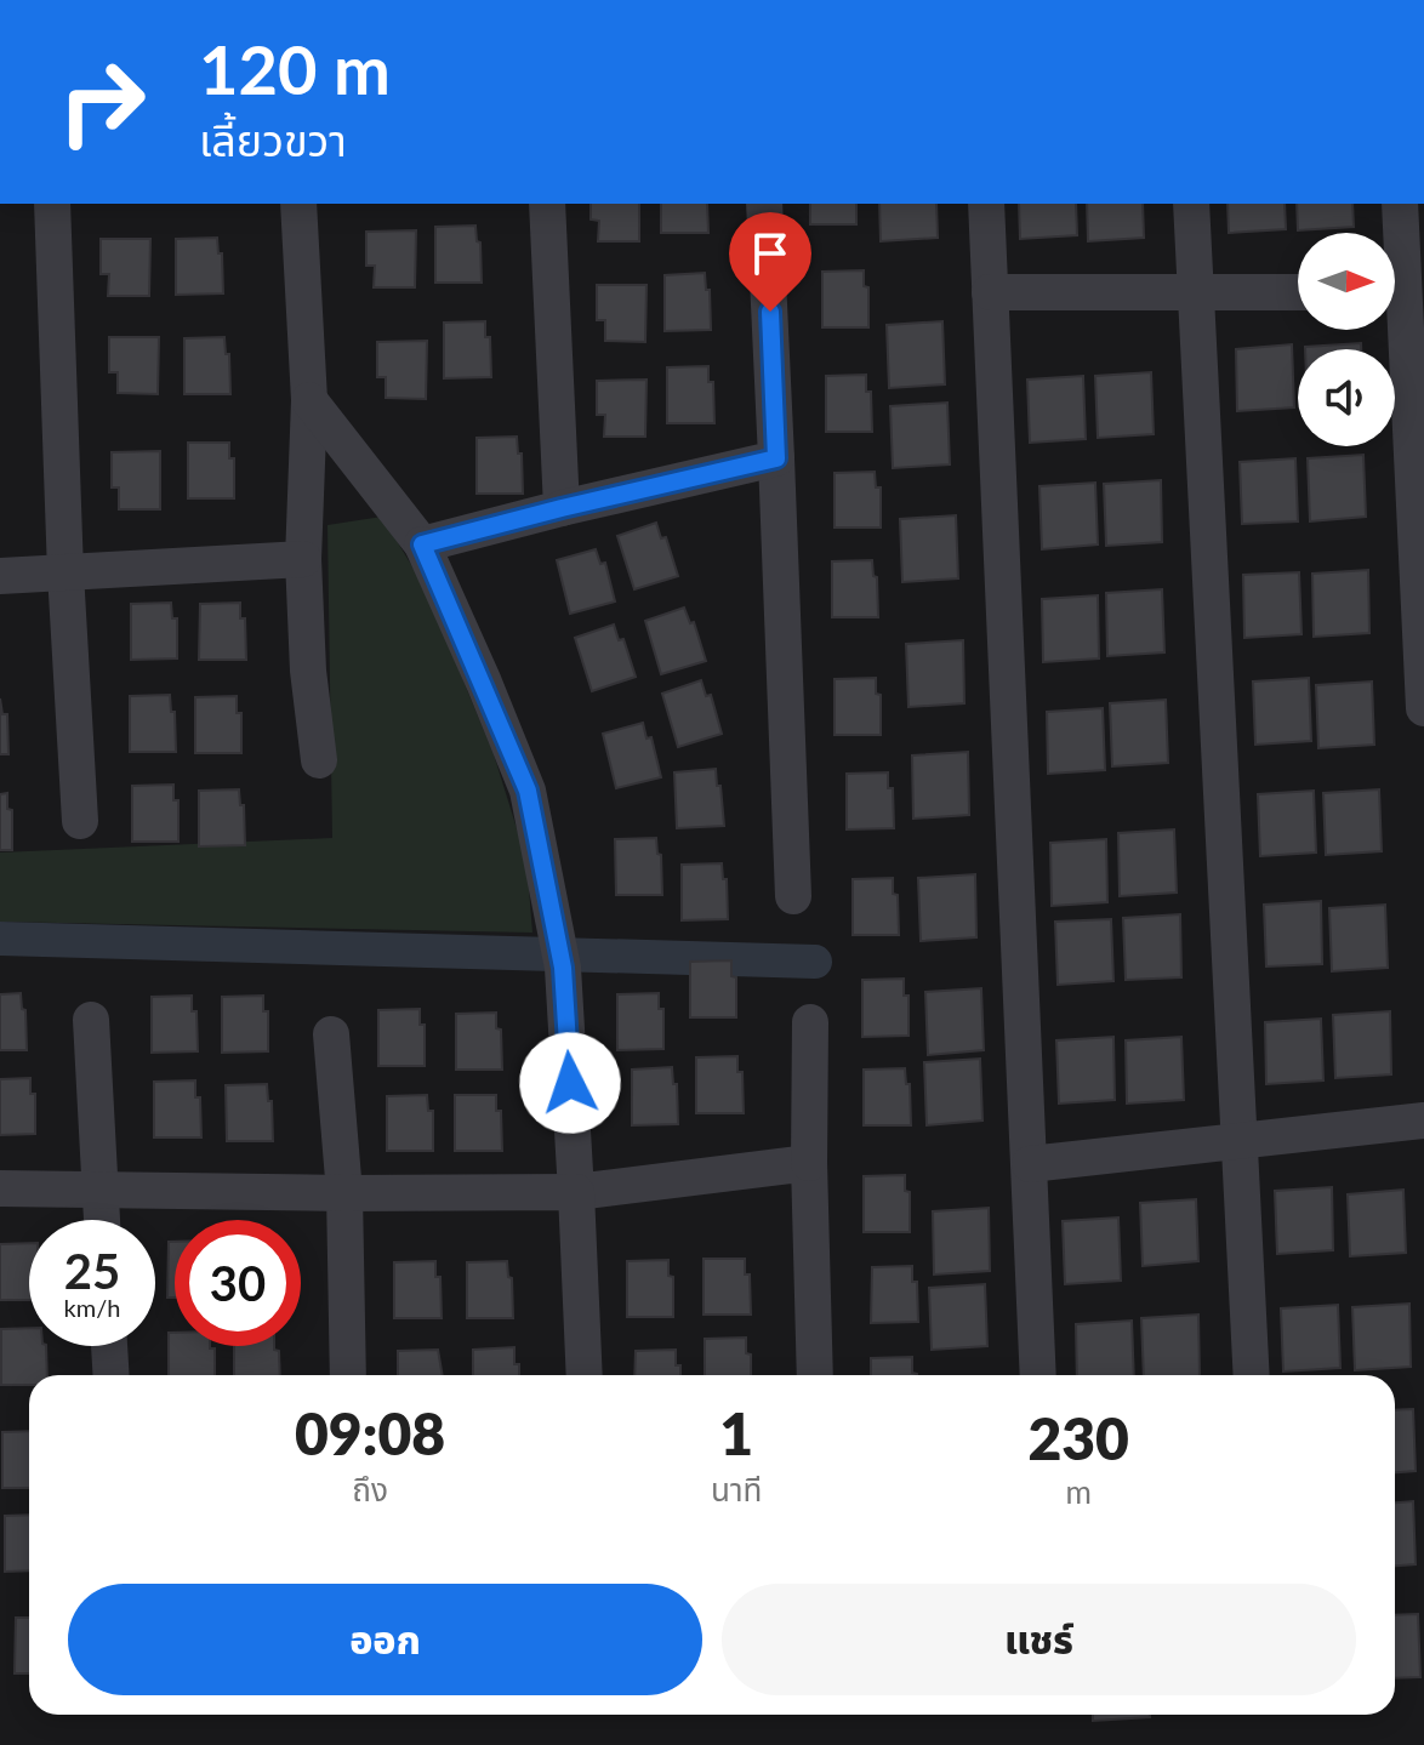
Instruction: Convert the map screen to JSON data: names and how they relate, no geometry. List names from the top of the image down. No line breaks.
{"north":"right","page":{"turn":["120 m","เลี้ยวขวา"],"speed":"25 km/h","limit":"30","eta":["09:08","ถึง","1","นาที","230","m"],"buttons":["ออก","แชร์"]}}
